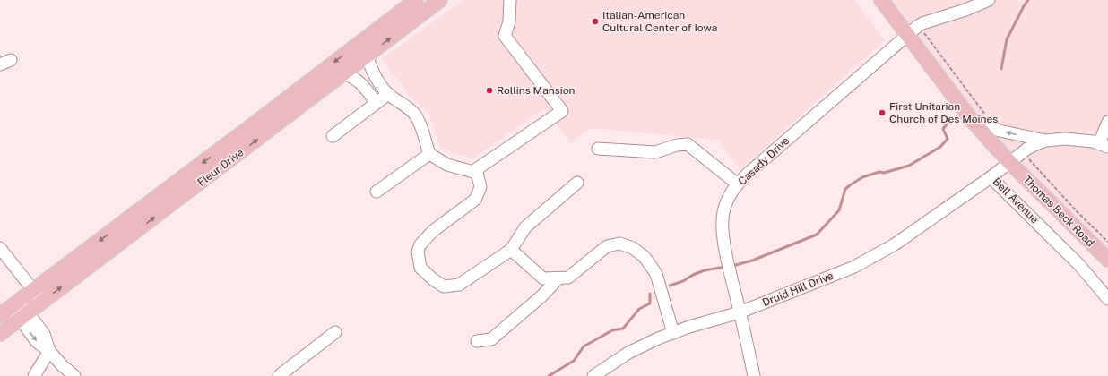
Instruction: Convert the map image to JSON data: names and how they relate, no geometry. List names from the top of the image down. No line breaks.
{"streets":{"main road":["Fleur Drive","Thomas Beck Road"],"street":["Casady Drive","Bell Avenue","Druid Hill Drive"]},"crossings":[["Casady Drive","Druid Hill Drive"],["Bell Avenue","Thomas Beck Road"],["Bell Avenue","Druid Hill Drive"]],"places":["Italian-American Cultural Center of Iowa","Rollins Mansion","First Unitarian Church of Des Moines"]}
